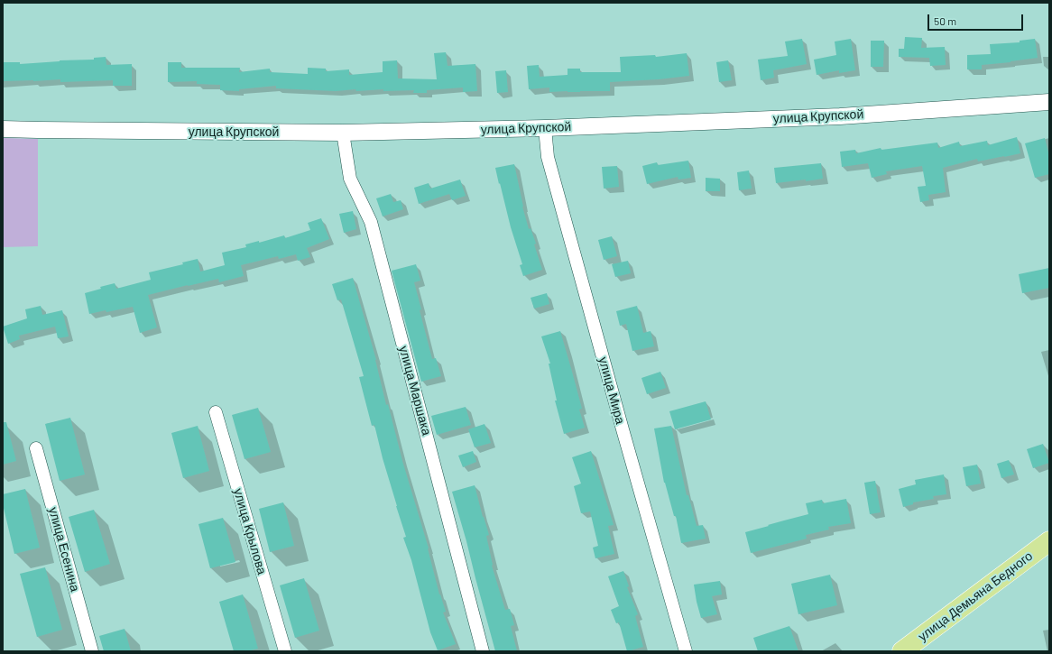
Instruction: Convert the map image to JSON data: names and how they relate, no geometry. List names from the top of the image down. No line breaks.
{"streets":{"main road":["улица Демьяна Бедного"],"street":["улица Крупской","улица Маршака","улица Мира","улица Крылова","улица Есенина"]},"crossings":[["улица Крупской","улица Маршака"],["улица Крупской","улица Мира"]],"scale_bar":"50 m"}
